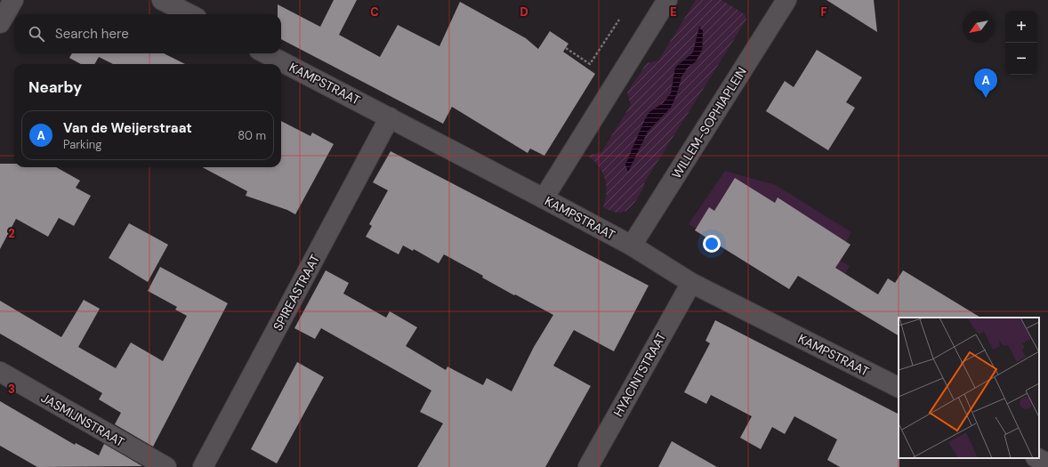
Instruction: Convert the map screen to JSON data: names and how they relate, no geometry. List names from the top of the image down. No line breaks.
{"streets":{"street":["KAMPSTRAAT","WILLEM-SOPHIAPLEIN","SPIREASTRAAT","HYACINTSTRAAT","JASMIJNSTRAAT"]},"crossings":[["KAMPSTRAAT","WILLEM-SOPHIAPLEIN"],["KAMPSTRAAT","SPIREASTRAAT"],["KAMPSTRAAT","HYACINTSTRAAT"]],"north":"bottom left","page":{"map_buttons":["+","−"],"search":"Search here","heading":"Nearby","pins":"A","list":[{"mark":"A","name":"Van de Weijerstraat","note":"Parking","value":"80 m"}]},"grid":{"columns":["C","D","E","F"],"rows":["2","3"]}}
